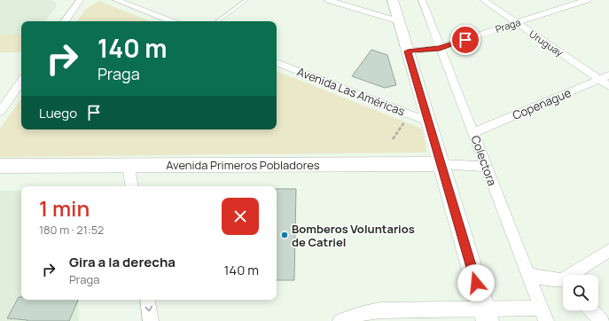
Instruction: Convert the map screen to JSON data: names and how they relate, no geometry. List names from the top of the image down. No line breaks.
{"streets":{"main road":["Avenida Primeros Pobladores"],"street":["Praga","Uruguay","Avenida Las Américas","Copenague","Colectora"]},"crossings":[["Praga","Uruguay"],["Praga","Colectora"],["Uruguay","Copenague"],["Copenague","Colectora"],["Colectora","Avenida Primeros Pobladores"]],"places":["Bomberos Voluntarios de Catriel"],"page":{"turn":["140 m","Praga"],"then":"Luego","heading":["1 min","180 m · 21:52"],"list":[{"name":"Gira a la derecha","note":"Praga","value":"140 m"}]}}
